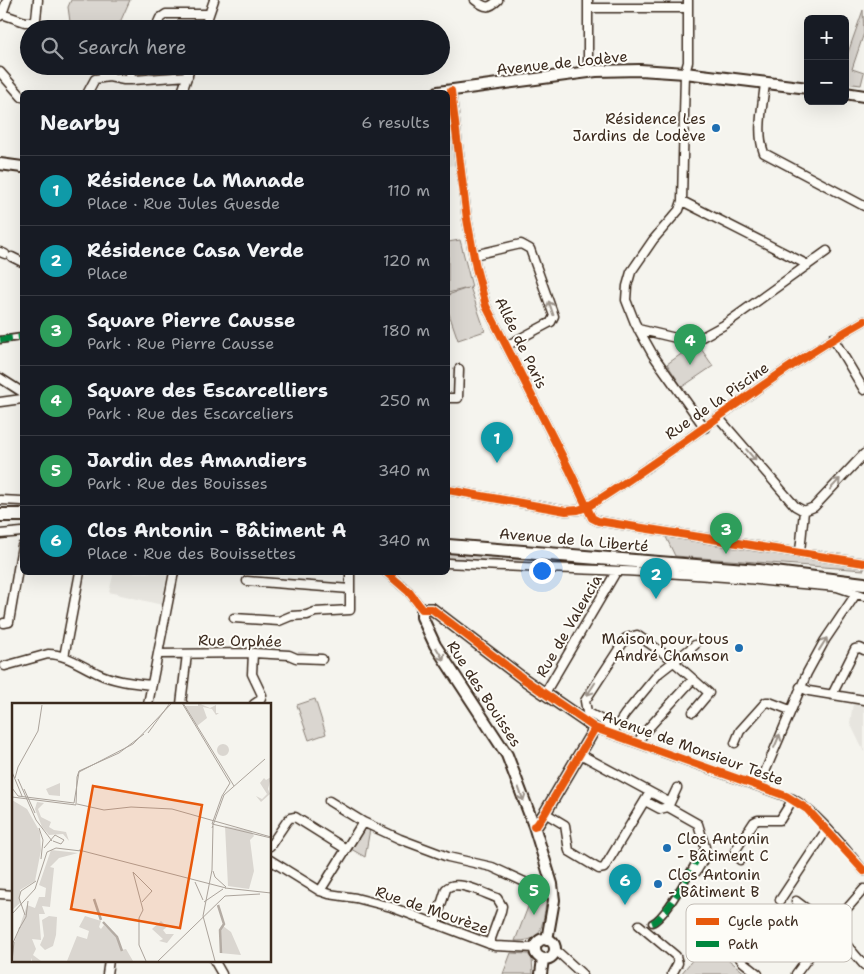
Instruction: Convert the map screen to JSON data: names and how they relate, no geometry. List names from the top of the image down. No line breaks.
{"streets":{"main road":["Avenue de la Liberté"],"street":["Avenue de Lodève","Allée de Paris","Rue de la Piscine","Rue de Valencia","Rue Orphée","Rue des Bouisses","Avenue de Monsieur Teste","Rue de Mourèze"]},"crossings":[["Avenue de Lodève","Allée de Paris"],["Allée de Paris","Rue de la Piscine"],["Rue de Valencia","Avenue de Monsieur Teste"],["Rue des Bouisses","Avenue de Monsieur Teste"],["Rue des Bouisses","Rue de Mourèze"]],"one_way":["Rue des Bouisses"],"places":["Résidence Les Jardins de Lodève","Maison pour tous André Chamson","Clos Antonin - Bâtiment C","Clos Antonin - Bâtiment B"],"legend":["Cycle path","Path"],"page":{"map_buttons":["+","−"],"search":"Search here","heading":["Nearby","6 results"],"list":[{"mark":"1","name":"Résidence La Manade","note":"Place · Rue Jules Guesde","value":"110 m"},{"mark":"2","name":"Résidence Casa Verde","note":"Place","value":"120 m"},{"mark":"3","name":"Square Pierre Causse","note":"Park · Rue Pierre Causse","value":"180 m"},{"mark":"4","name":"Square des Escarcelliers","note":"Park · Rue des Escarceliers","value":"250 m"},{"mark":"5","name":"Jardin des Amandiers","note":"Park · Rue des Bouisses","value":"340 m"},{"mark":"6","name":"Clos Antonin - Bâtiment A","note":"Place · Rue des Bouissettes","value":"340 m"}],"pins":["4","1","3","2","6","5"]}}
